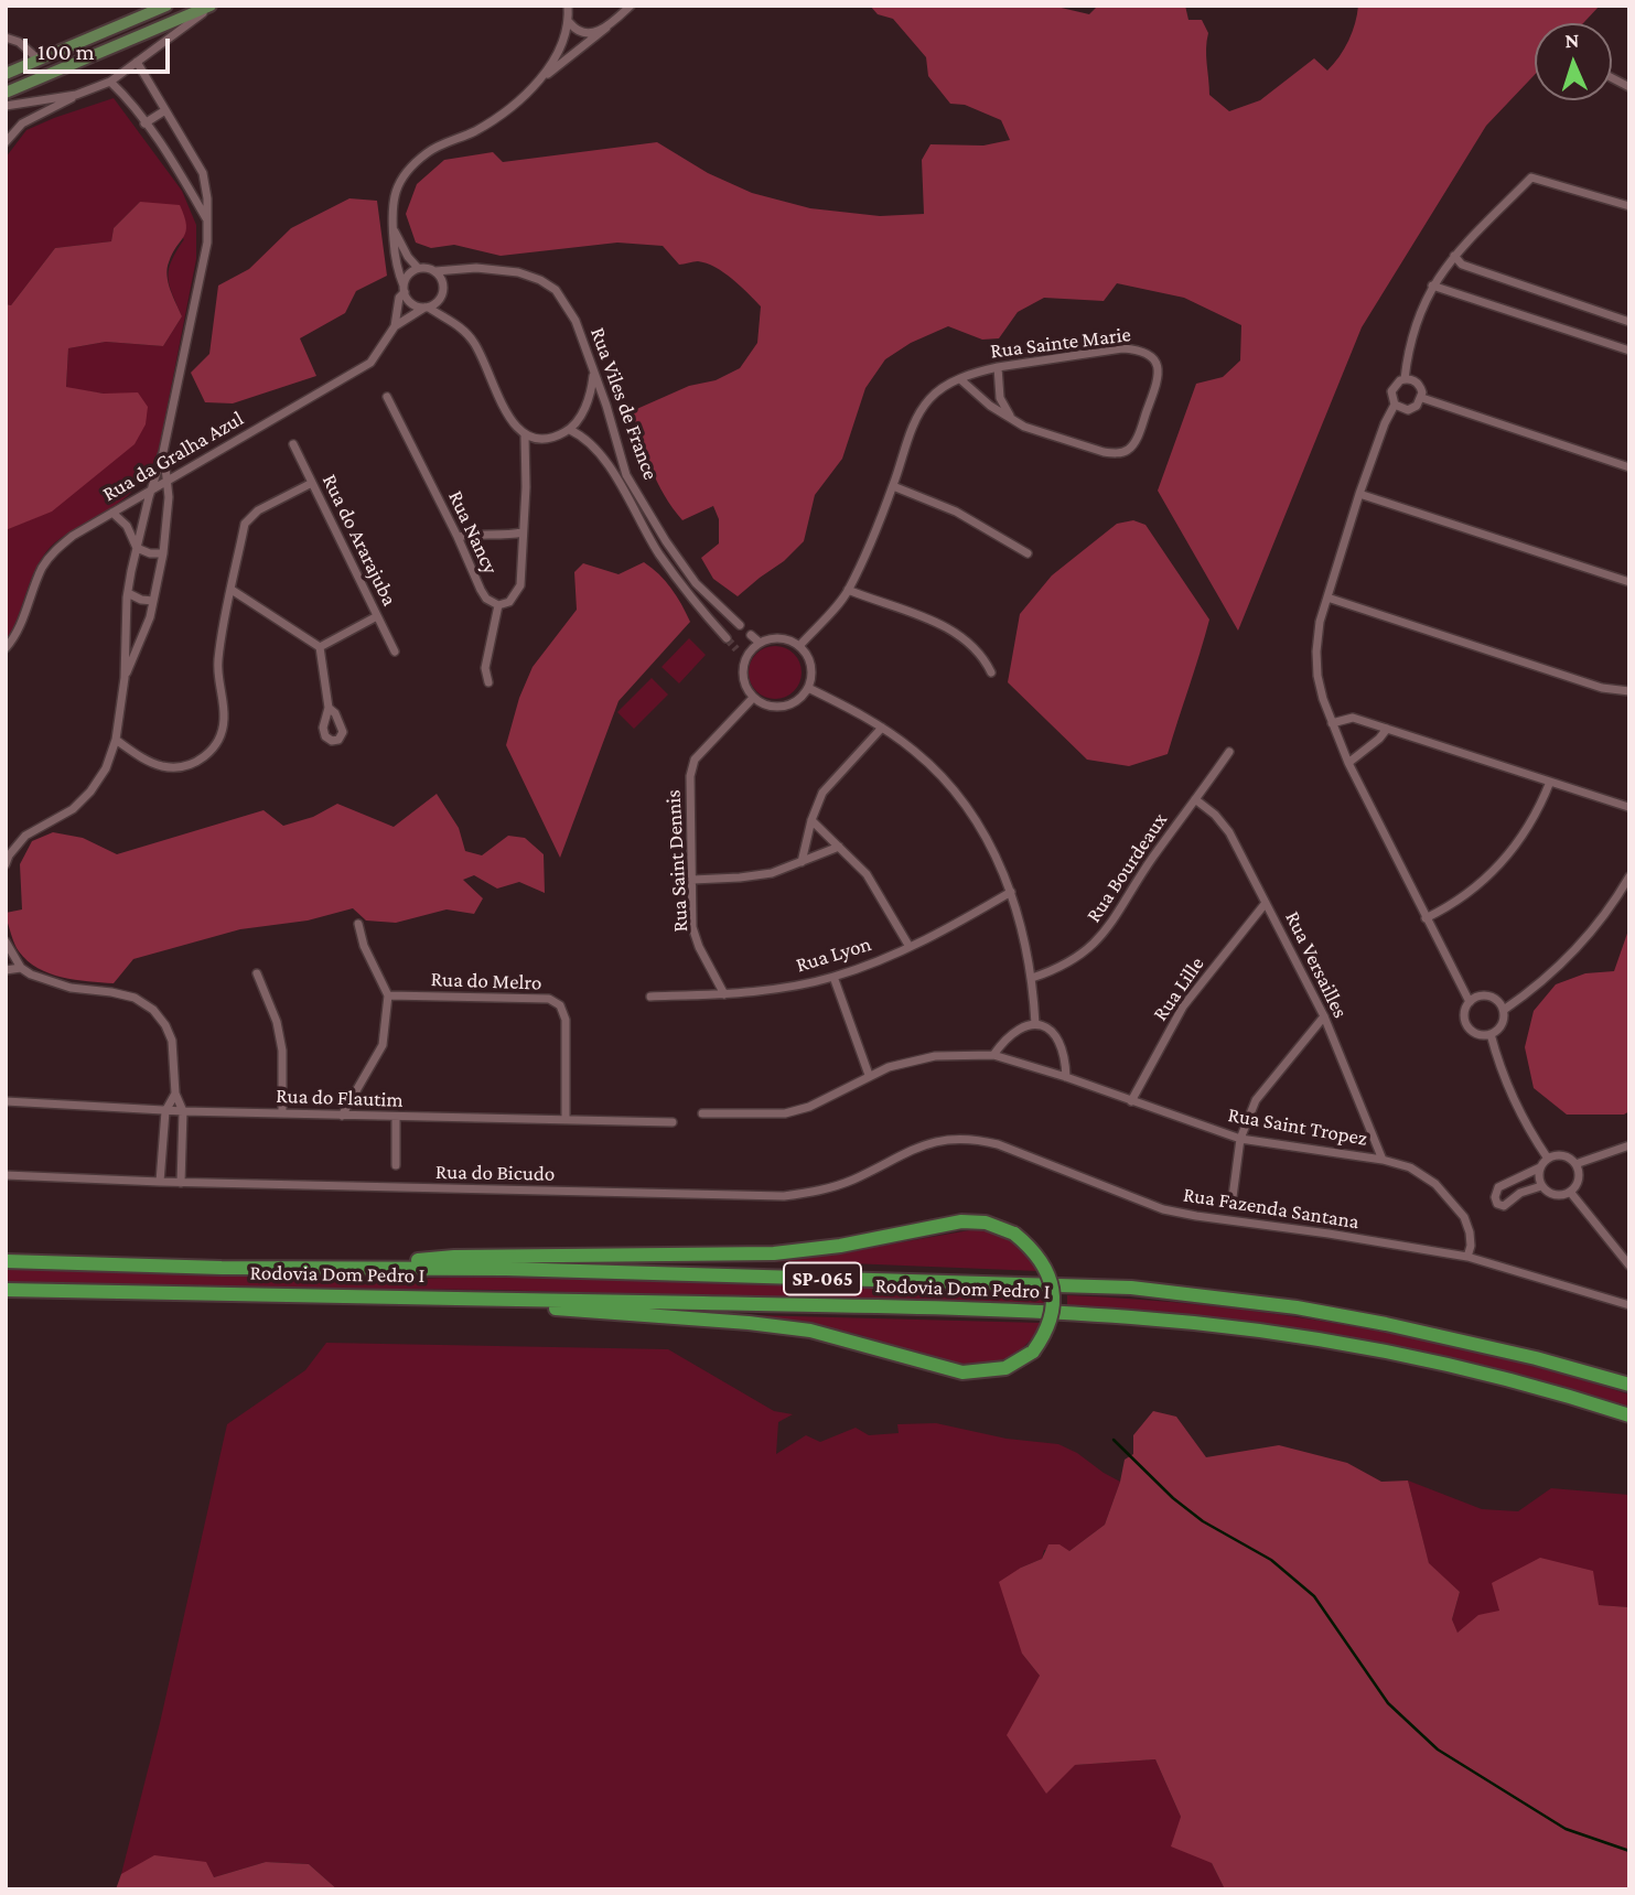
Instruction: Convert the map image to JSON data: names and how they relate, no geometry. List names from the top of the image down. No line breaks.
{"streets":{"highway":["Rodovia Dom Pedro I","SP-065"],"street":["Rua Sainte Marie","Rua Viles de France","Rua da Gralha Azul","Rua Nancy","Rua do Ararajuba","Rua Saint Dennis","Rua Bourdeaux","Rua Lyon","Rua Versailles","Rua do Melro","Rua Lille","Rua do Flautim","Rua Saint Tropez","Rua do Bicudo","Rua Fazenda Santana"]},"crossings":[["Rua Sainte Marie","Rua Saint Dennis"],["Rua Viles de France","Rua da Gralha Azul"],["Rua Saint Dennis","Rua Lyon"],["Rua Bourdeaux","Rua Versailles"],["Rua Versailles","Rua Lille"],["Rua Versailles","Rua Saint Tropez"],["Rua do Melro","Rua do Flautim"],["Rua Lille","Rua Saint Tropez"],["Rua Saint Tropez","Rua Fazenda Santana"],["Rua do Bicudo","Rua Fazenda Santana"]],"scale_bar":"100 m","north":"top"}
